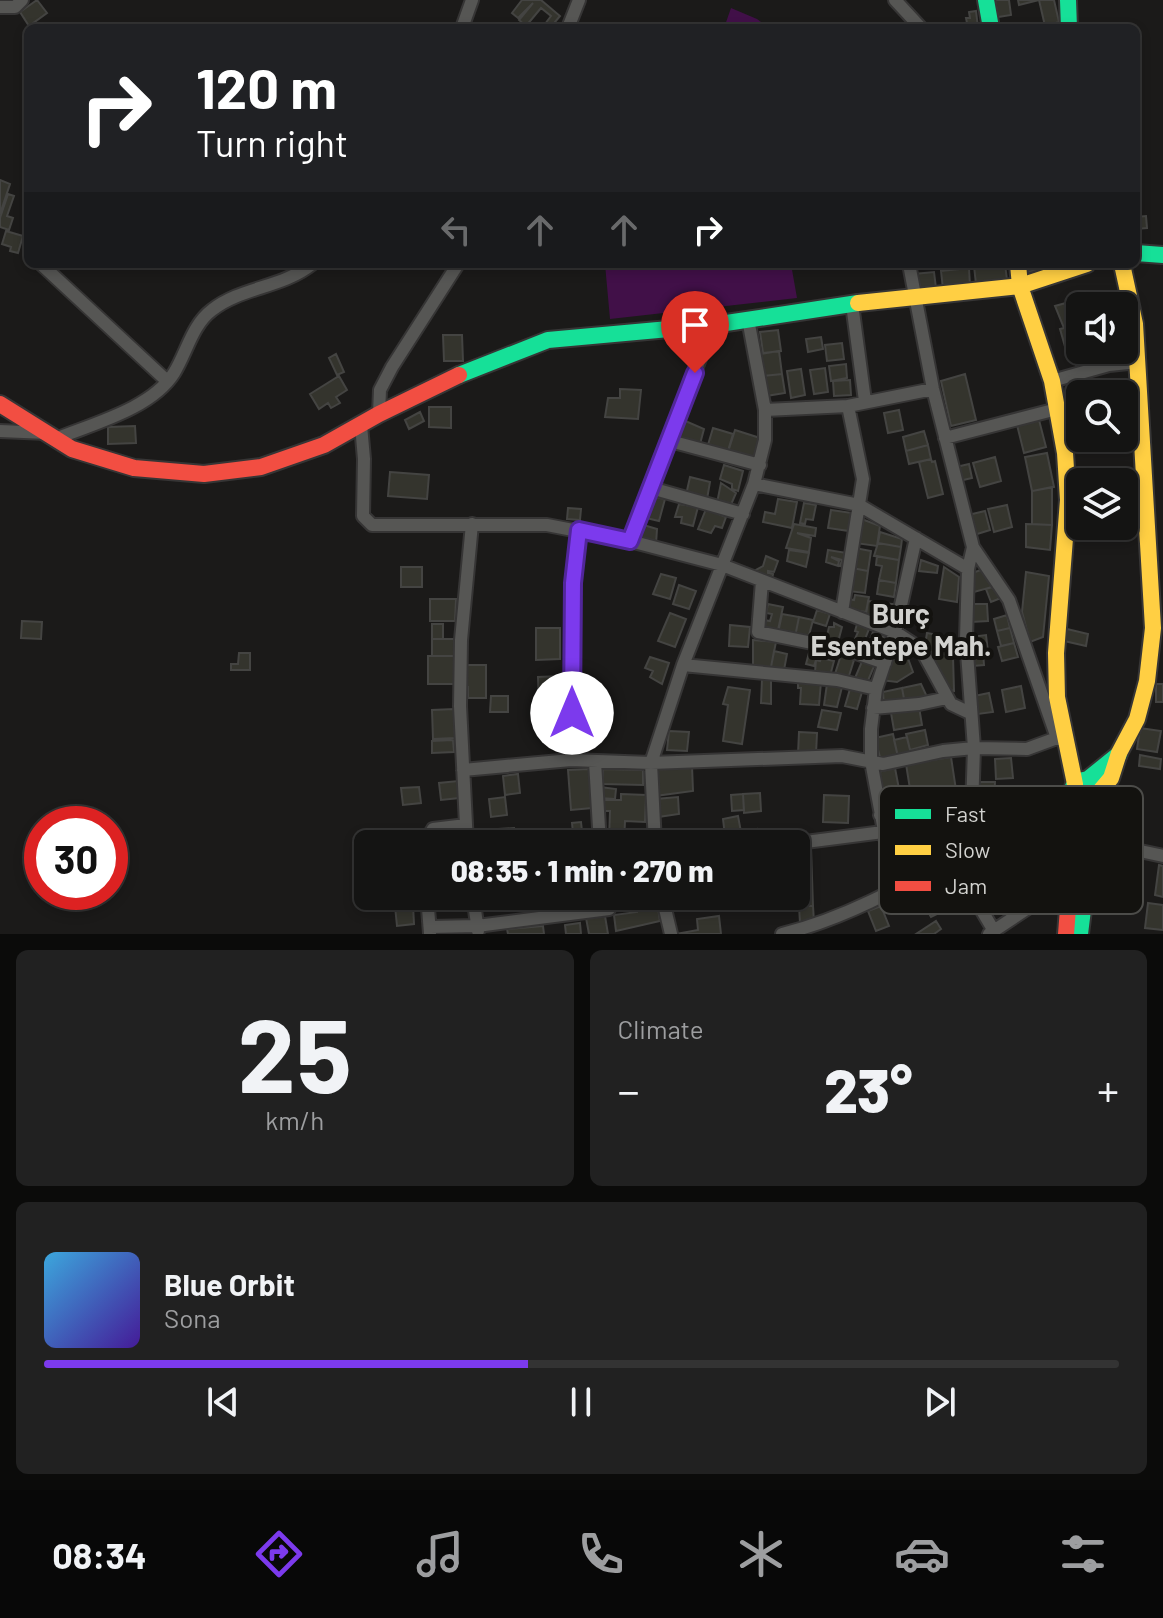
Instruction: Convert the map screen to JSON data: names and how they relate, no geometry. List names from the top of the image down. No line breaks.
{"districts":["Burç Esentepe Mah."],"legend":["Fast","Slow","Jam"],"page":{"turn":["120 m","Turn right"],"limit":"30","trip":"08:35 · 1 min · 270 m","tile":[["25","km/h"],"Climate"],"heat":["−","23°","+"],"song":["Blue Orbit","Sona"],"tabs":"08:34"}}
